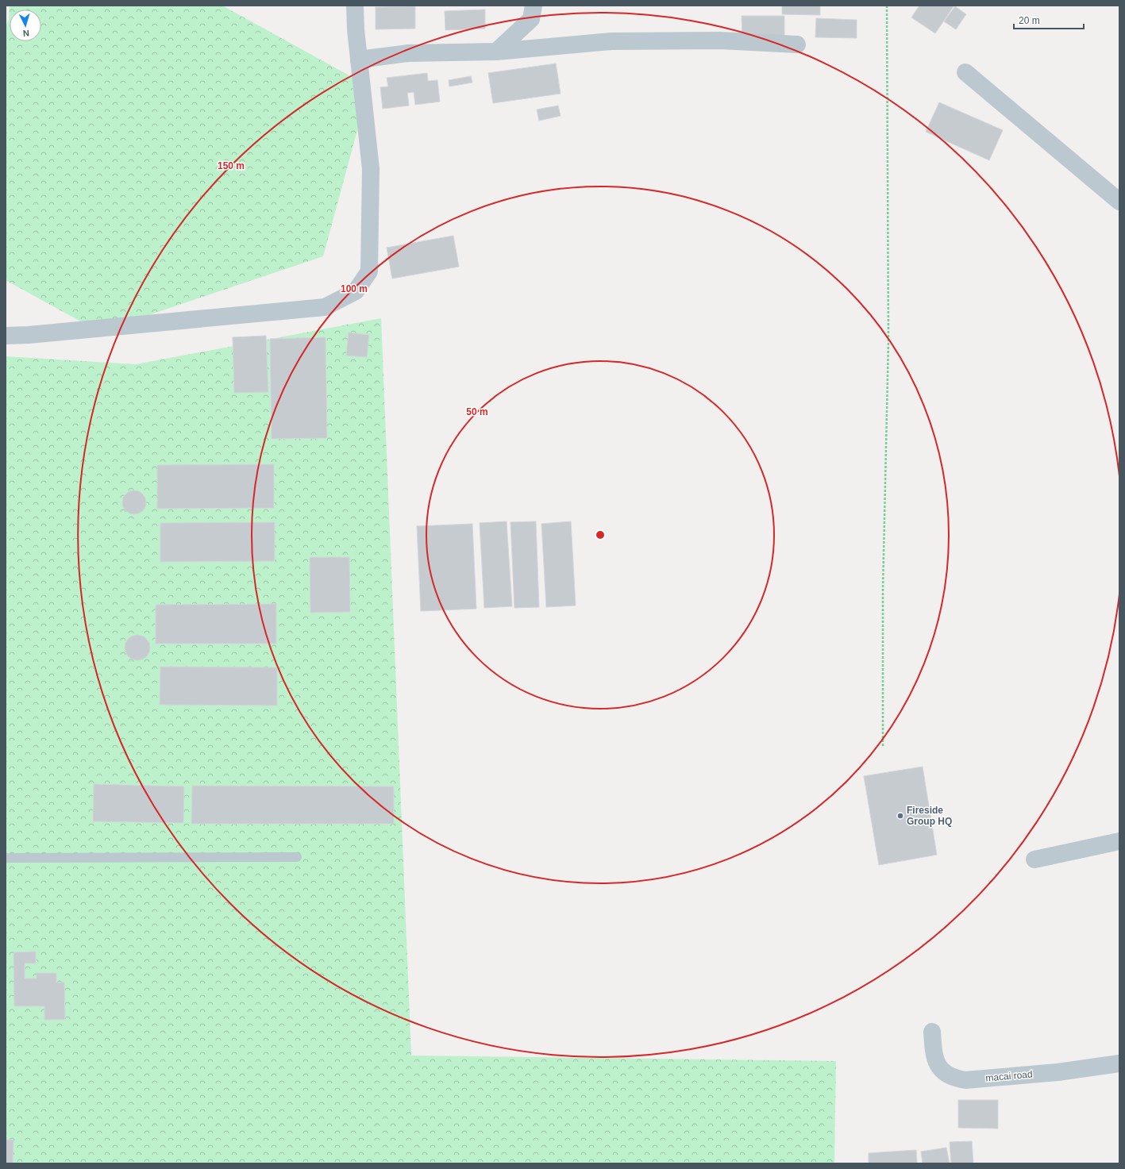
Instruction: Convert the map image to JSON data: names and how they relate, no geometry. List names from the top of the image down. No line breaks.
{"streets":{"street":["macai road"]},"places":["Fireside Group HQ"],"scale_bar":"20 m","north":"bottom","rings":["150 m","100 m","50 m"]}
